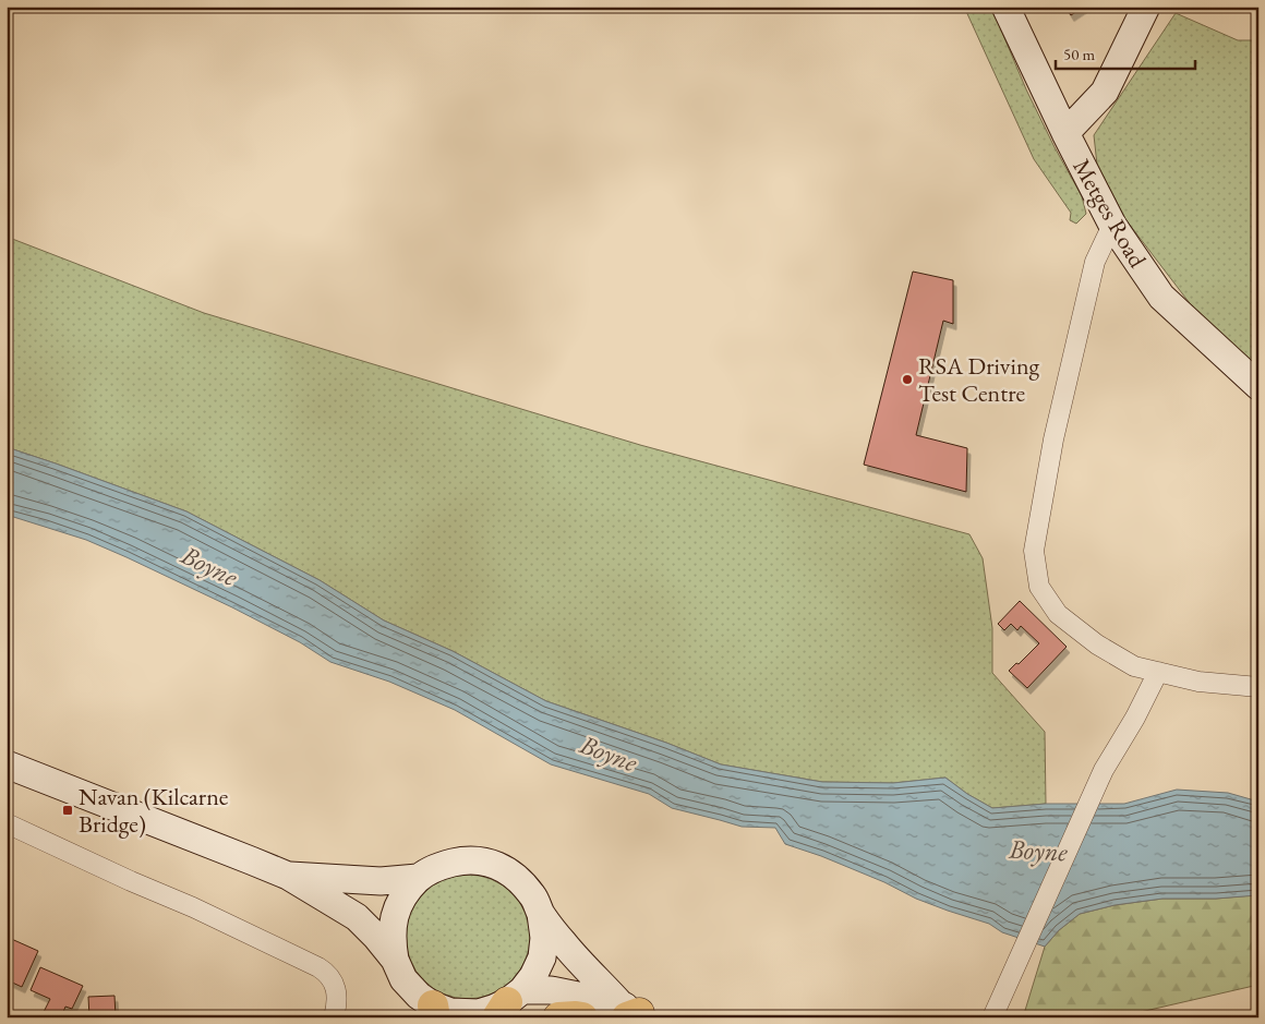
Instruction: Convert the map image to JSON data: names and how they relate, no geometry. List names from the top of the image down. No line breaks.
{"streets":{"main road":["Metges Road"]},"water":["Boyne"],"places":{"other":["RSA Driving Test Centre"],"transit":["Navan (Kilcarne Bridge)"]},"scale_bar":"50 m"}
